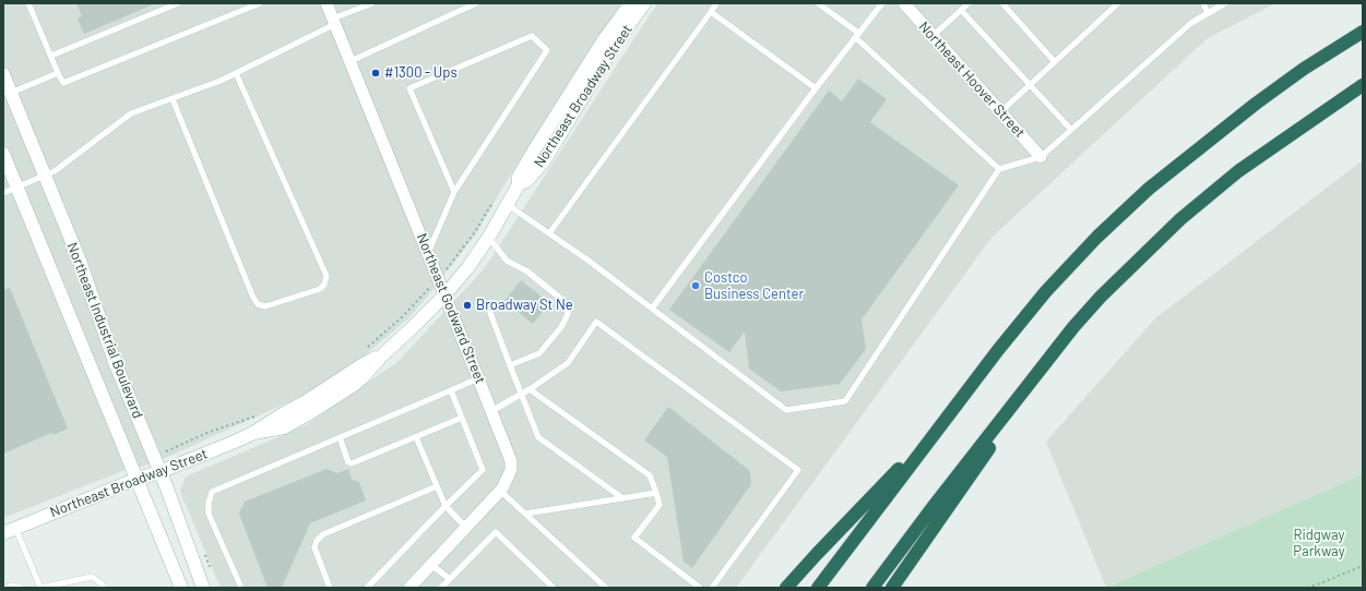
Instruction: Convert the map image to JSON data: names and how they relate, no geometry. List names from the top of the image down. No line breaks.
{"streets":{"main road":["Northeast Broadway Street","Northeast Industrial Boulevard"],"street":["Northeast Hoover Street","Northeast Godward Street"]},"crossings":[["Northeast Broadway Street","Northeast Godward Street"],["Northeast Broadway Street","Northeast Industrial Boulevard"]],"parks":["Ridgway Parkway"],"places":["#1300 - Ups","Costco Business Center","Broadway St Ne"]}
